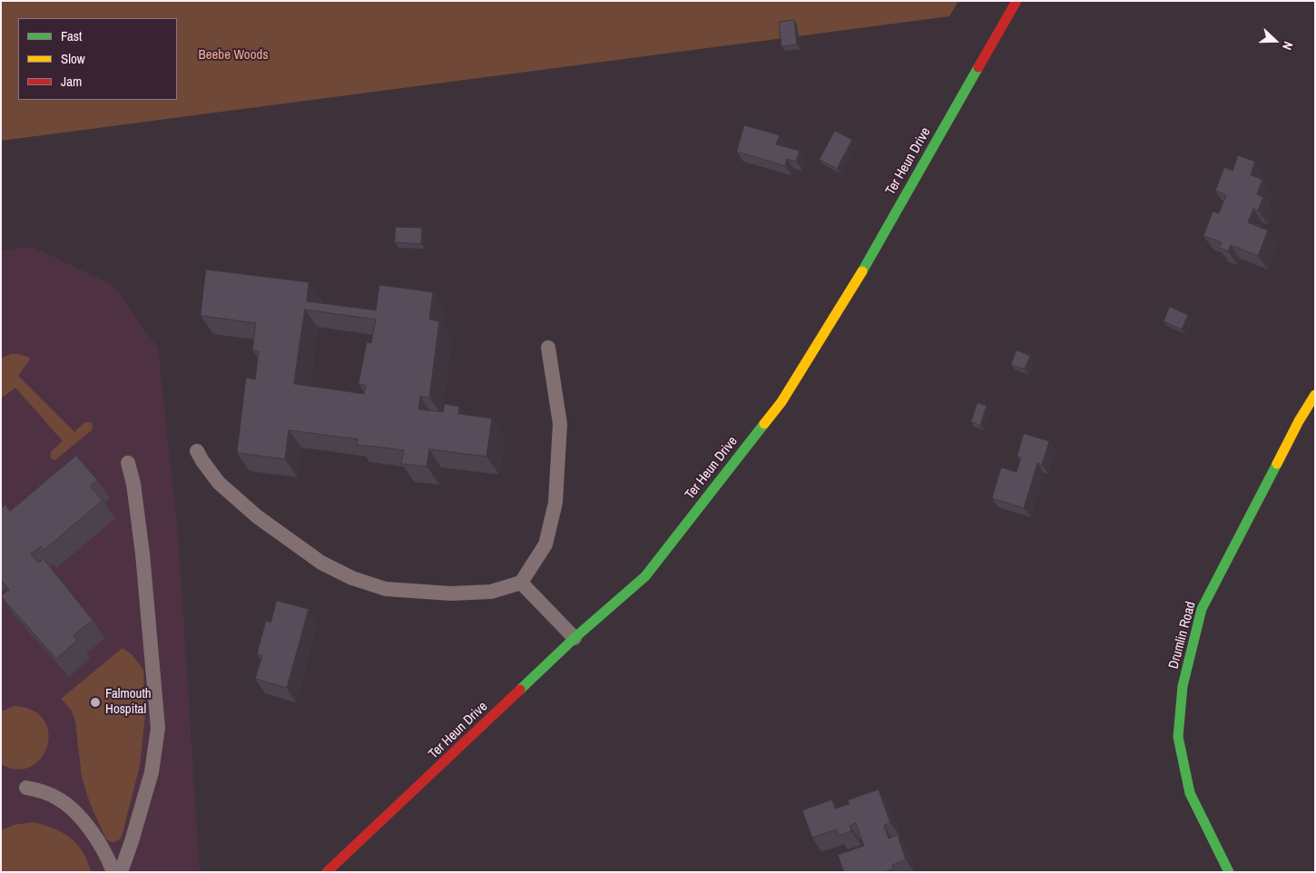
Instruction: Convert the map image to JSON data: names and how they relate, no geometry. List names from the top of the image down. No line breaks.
{"streets":{"street":["Ter Heun Drive","Drumlin Road"]},"parks":["Beebe Woods"],"places":["Falmouth Hospital"],"legend":["Fast","Slow","Jam"],"north":"right"}
